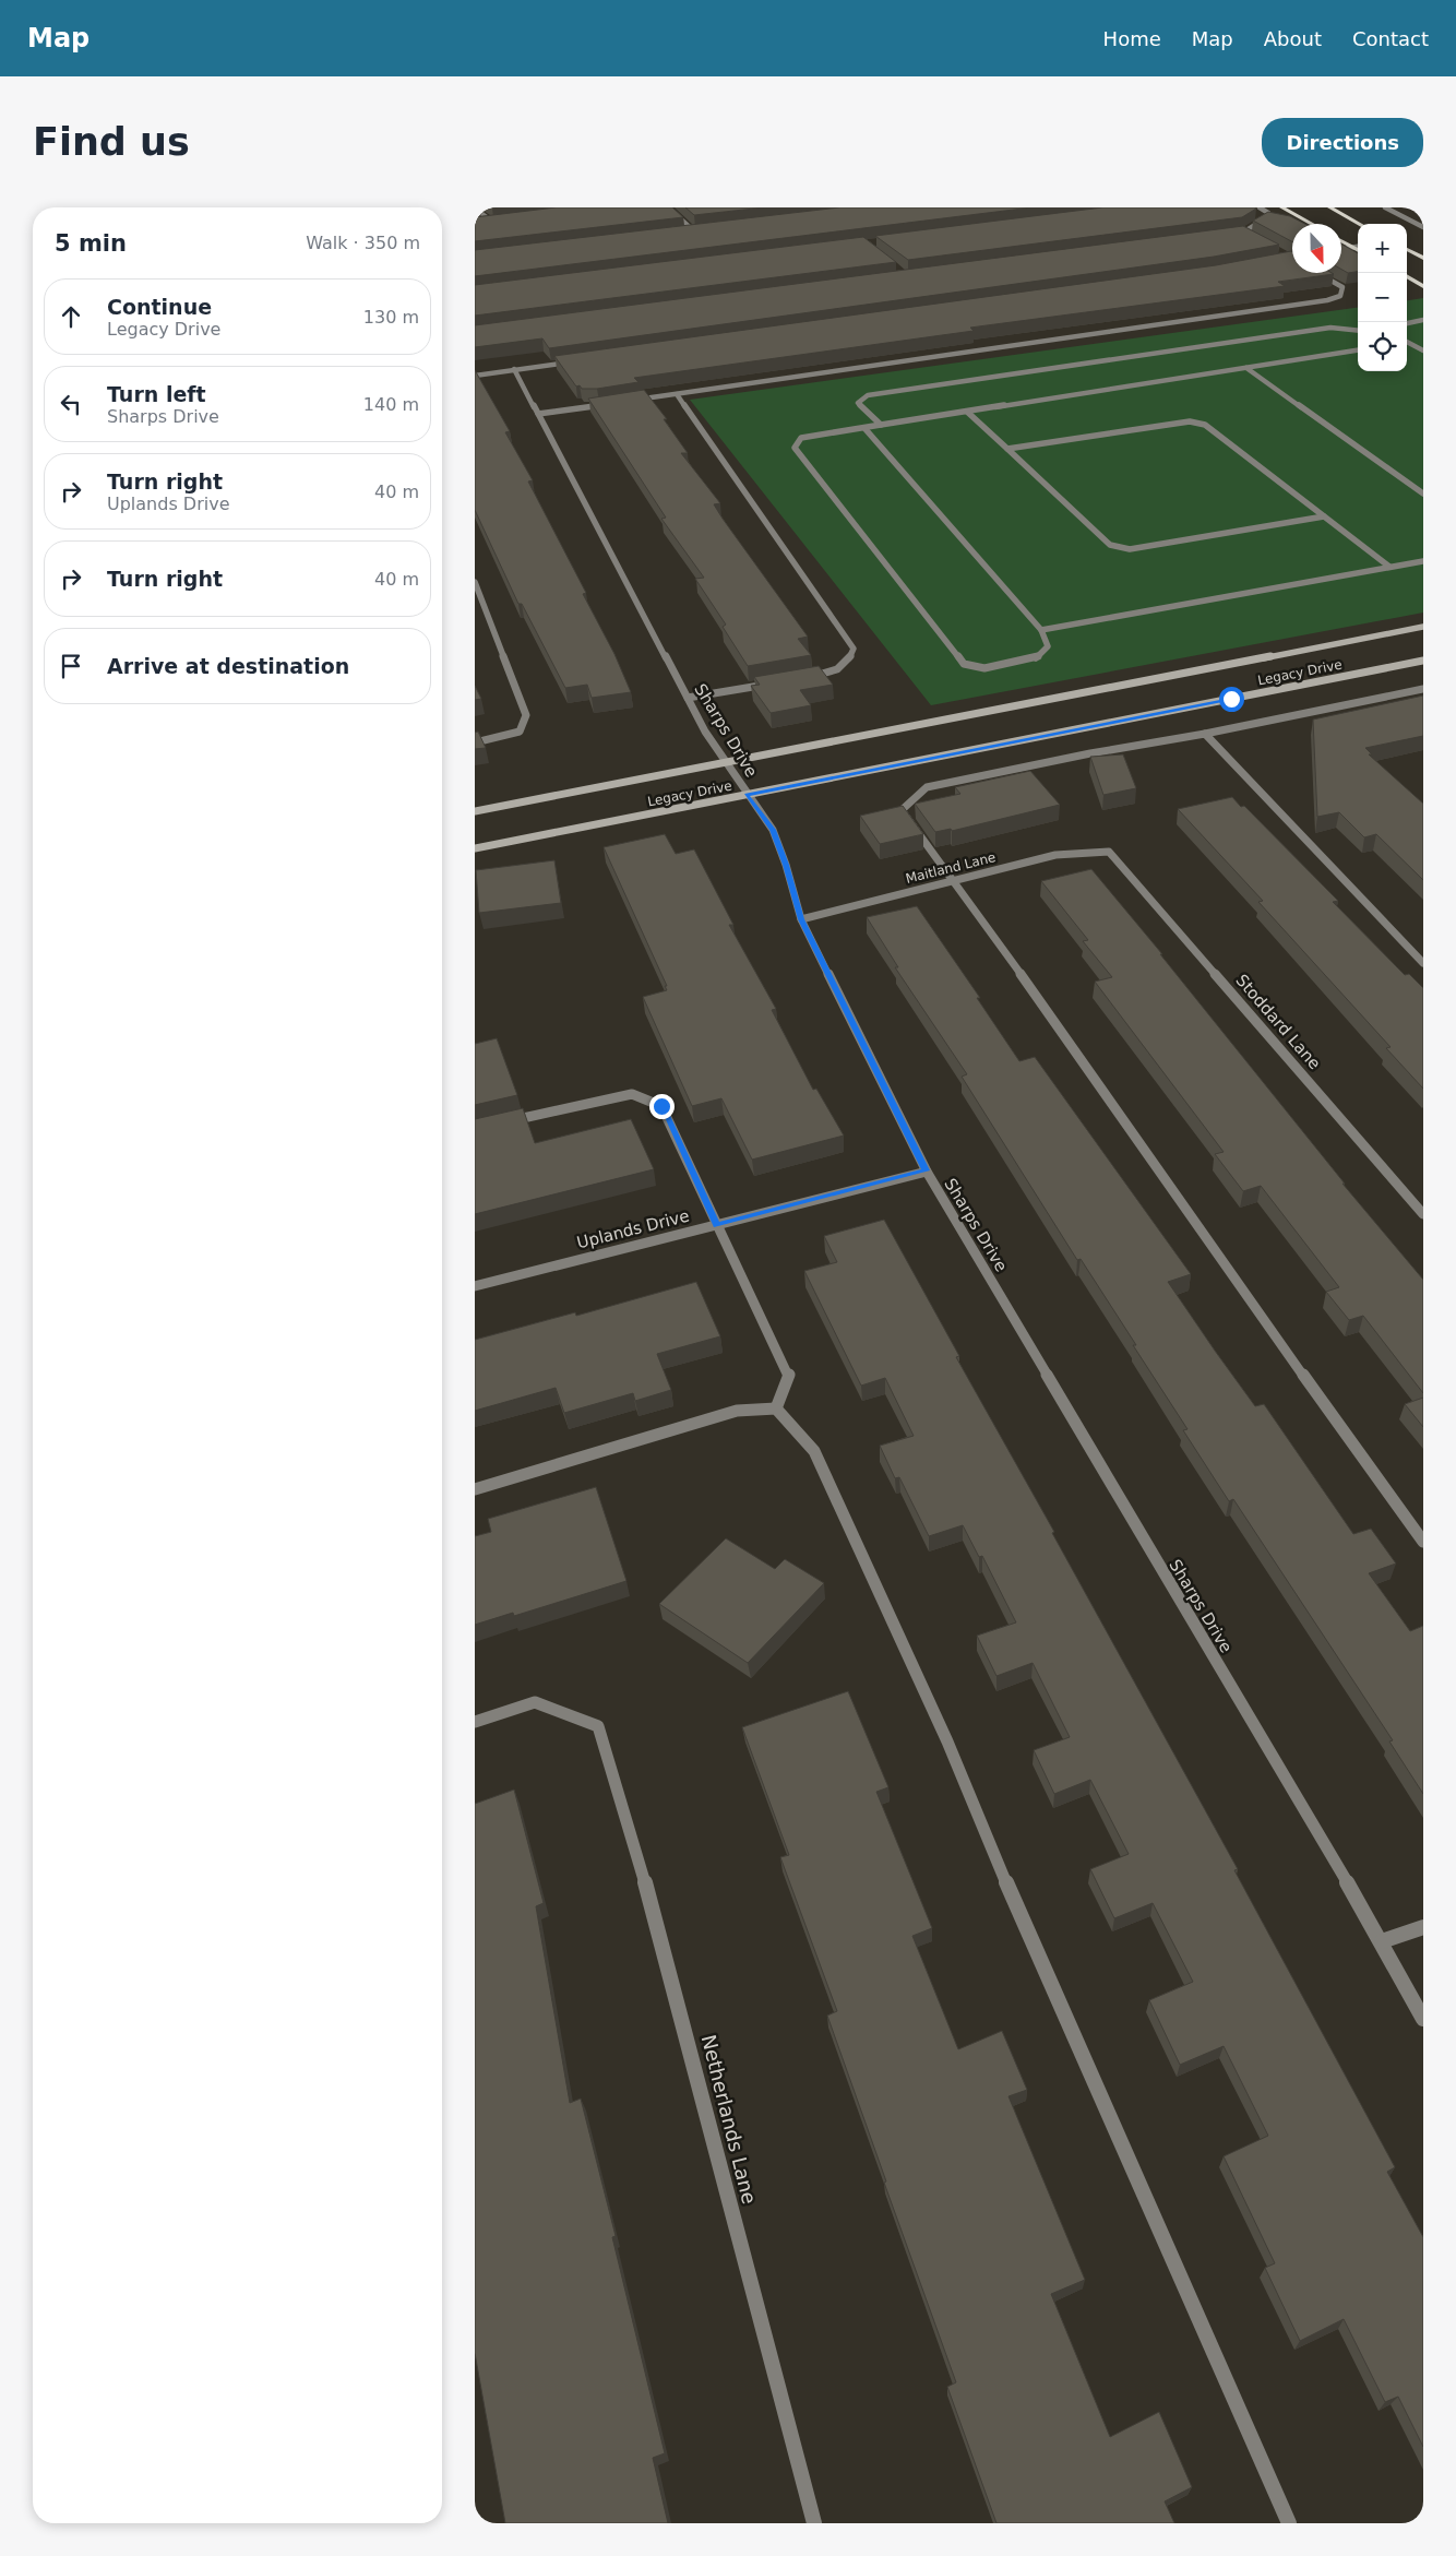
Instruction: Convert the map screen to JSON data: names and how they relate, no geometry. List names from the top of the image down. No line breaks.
{"streets":{"main road":["Legacy Drive"],"street":["Sharps Drive","Maitland Lane","Stoddard Lane","Uplands Drive","Netherlands Lane"]},"crossings":[["Legacy Drive","Sharps Drive"],["Sharps Drive","Maitland Lane"],["Sharps Drive","Uplands Drive"],["Maitland Lane","Stoddard Lane"]],"north":"bottom","page":{"header":"Map","nav":["Home","Map","About","Contact"],"buttons":"Directions","title":"Find us","heading":["5 min","Walk · 350 m"],"map_buttons":["+","−"],"list":[["Continue","Legacy Drive","130 m"],["Turn left","Sharps Drive","140 m"],["Turn right","Uplands Drive","40 m"],["Turn right","40 m"],"Arrive at destination"]}}
